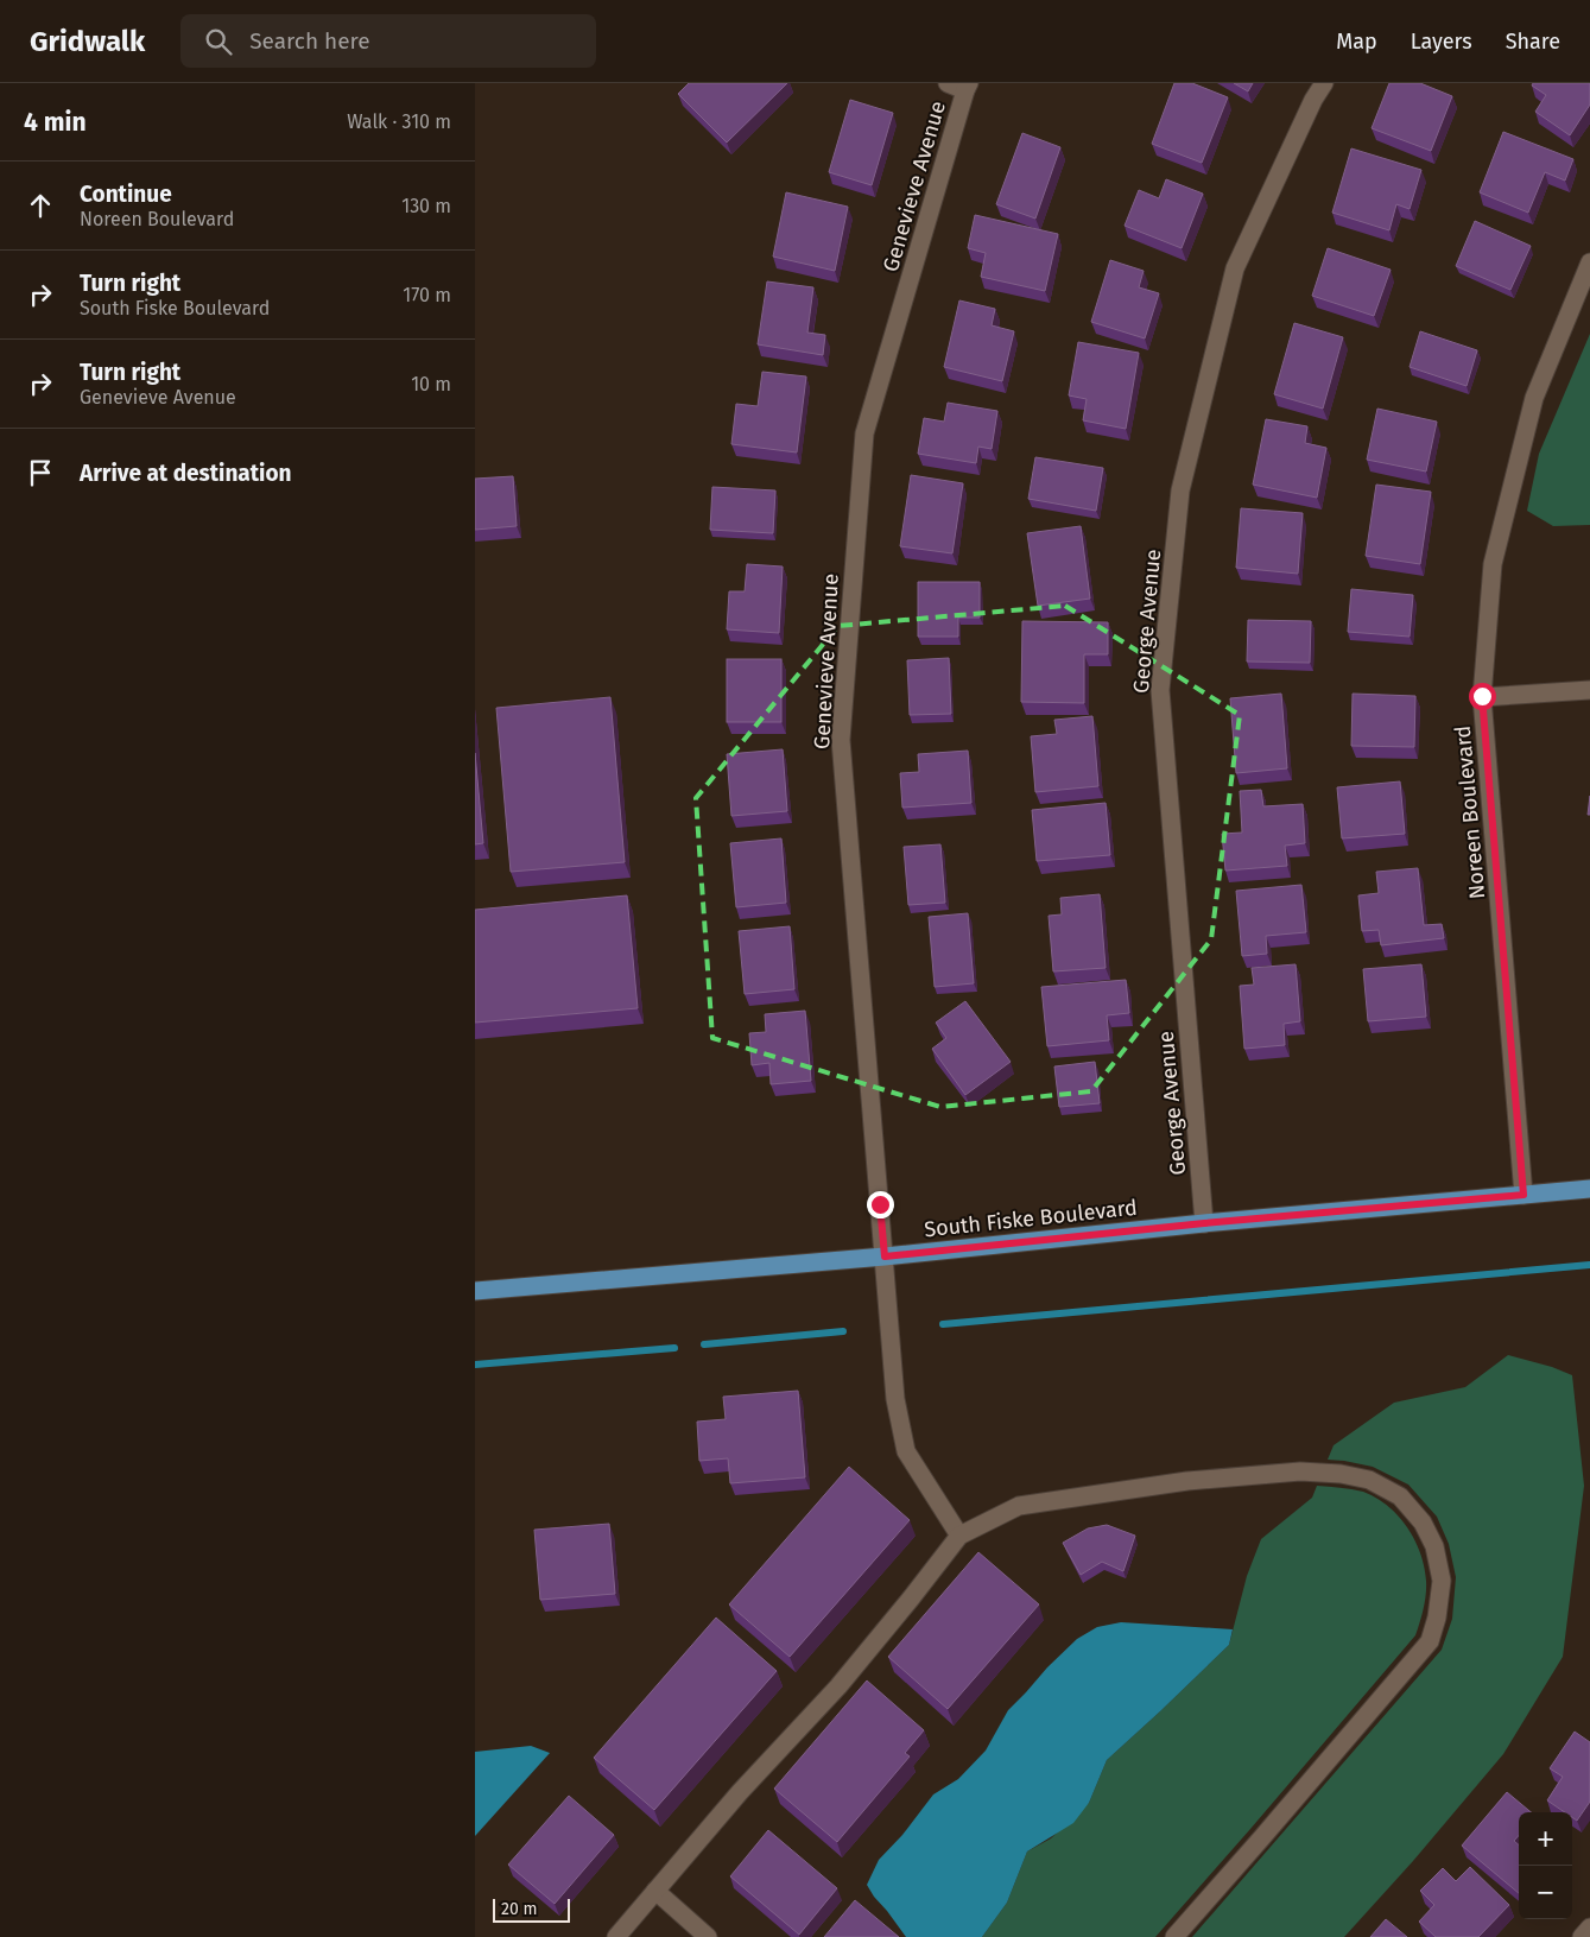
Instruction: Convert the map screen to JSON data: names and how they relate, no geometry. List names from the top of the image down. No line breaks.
{"streets":{"main road":["South Fiske Boulevard"],"street":["Genevieve Avenue","George Avenue","Noreen Boulevard"]},"crossings":[["Genevieve Avenue","South Fiske Boulevard"],["George Avenue","South Fiske Boulevard"],["Noreen Boulevard","South Fiske Boulevard"]],"scale_bar":"20 m","page":{"header":"Gridwalk","search":"Search here","nav":["Map","Layers","Share"],"heading":["4 min","Walk · 310 m"],"list":[["Continue","Noreen Boulevard","130 m"],["Turn right","South Fiske Boulevard","170 m"],["Turn right","Genevieve Avenue","10 m"],"Arrive at destination"],"map_buttons":["+","−"],"scale":"20 m"}}
